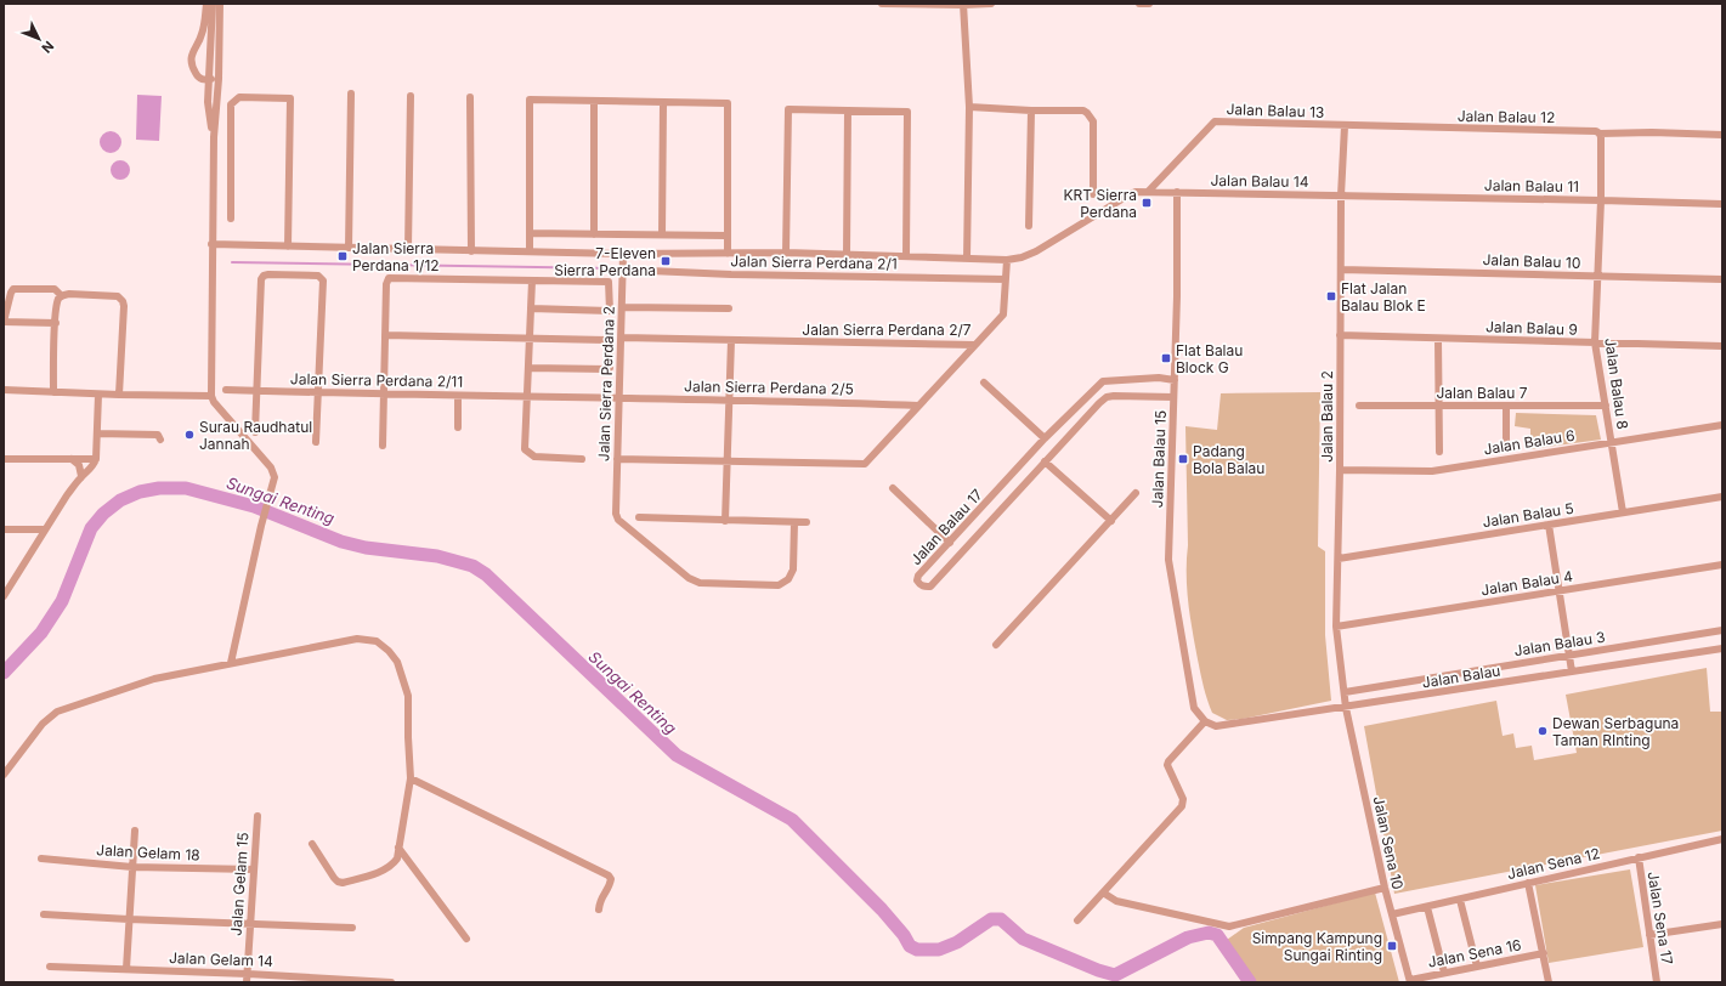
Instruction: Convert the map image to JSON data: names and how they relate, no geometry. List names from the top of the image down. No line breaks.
{"streets":{"street":["Jalan Balau 13","Jalan Balau 12","Jalan Balau 14","Jalan Balau 11","Jalan Balau 10","Jalan Sierra Perdana 2/1","Jalan Balau 9","Jalan Sierra Perdana 2/7","Jalan Sierra Perdana 2/11","Jalan Sierra Perdana 2","Jalan Balau 8","Jalan Sierra Perdana 2/5","Jalan Balau 7","Jalan Balau 2","Jalan Balau 6","Jalan Balau 15","Jalan Balau 5","Jalan Balau 17","Jalan Balau 4","Jalan Balau 3","Jalan Balau","Jalan Sena 10","Jalan Gelam 18","Jalan Sena 12","Jalan Gelam 15","Jalan Sena 17","Jalan Sena 16","Jalan Gelam 14"]},"crossings":[["Jalan Balau 13","Jalan Balau 12"],["Jalan Balau 13","Jalan Balau 14"],["Jalan Balau 13","Jalan Balau 2"],["Jalan Balau 12","Jalan Balau 2"],["Jalan Balau 14","Jalan Balau 11"],["Jalan Balau 14","Jalan Sierra Perdana 2/7"],["Jalan Balau 14","Jalan Sierra Perdana 2"],["Jalan Balau 14","Jalan Balau 2"],["Jalan Balau 14","Jalan Balau 15"],["Jalan Balau 11","Jalan Balau 8"],["Jalan Balau 11","Jalan Balau 2"],["Jalan Balau 10","Jalan Balau 8"],["Jalan Balau 10","Jalan Balau 2"],["Jalan Sierra Perdana 2/1","Jalan Sierra Perdana 2/7"],["Jalan Sierra Perdana 2/1","Jalan Sierra Perdana 2"],["Jalan Balau 9","Jalan Balau 8"],["Jalan Balau 9","Jalan Balau 2"],["Jalan Sierra Perdana 2/7","Jalan Sierra Perdana 2"],["Jalan Sierra Perdana 2/11","Jalan Sierra Perdana 2"],["Jalan Sierra Perdana 2/11","Jalan Sierra Perdana 2/5"],["Jalan Sierra Perdana 2","Jalan Sierra Perdana 2/5"],["Jalan Balau 8","Jalan Balau 7"],["Jalan Balau 8","Jalan Balau 6"],["Jalan Balau 8","Jalan Balau 5"],["Jalan Balau 2","Jalan Balau 6"],["Jalan Balau 2","Jalan Balau 5"],["Jalan Balau 2","Jalan Balau 4"],["Jalan Balau 2","Jalan Balau 3"],["Jalan Balau 2","Jalan Balau"],["Jalan Balau 2","Jalan Sena 10"],["Jalan Balau 15","Jalan Balau 17"],["Jalan Balau 15","Jalan Balau"],["Jalan Balau","Jalan Sena 10"],["Jalan Sena 10","Jalan Sena 12"],["Jalan Sena 10","Jalan Sena 16"],["Jalan Gelam 18","Jalan Gelam 15"],["Jalan Sena 12","Jalan Sena 17"],["Jalan Gelam 15","Jalan Gelam 14"]],"water":["Sungai Renting"],"places":{"transit":["KRT Sierra Perdana","Jalan Sierra Perdana 1/12","7-Eleven Sierra Perdana","Flat Jalan Balau Blok E","Flat Balau Block G","Padang Bola Balau","Simpang Kampung Sungai Rinting"],"other":["Surau Raudhatul Jannah","Dewan Serbaguna Taman RInting"]},"north":"bottom right"}
